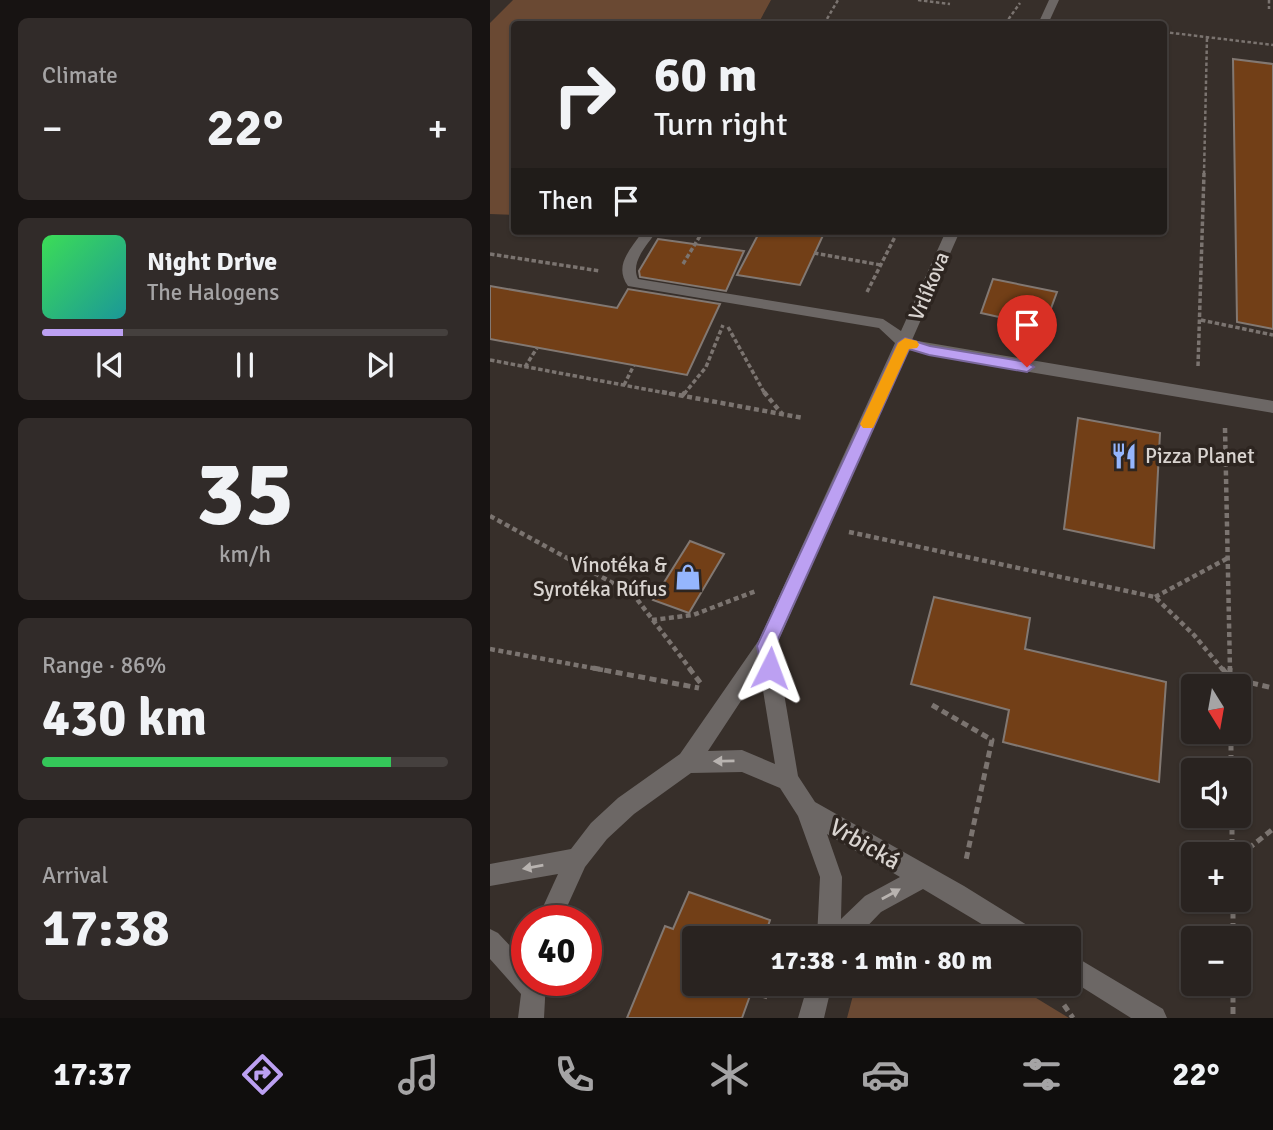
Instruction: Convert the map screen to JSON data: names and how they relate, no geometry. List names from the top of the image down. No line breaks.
{"streets":{"street":["Vrlíkova","Vrbická"]},"places":{"restaurant":["Pizza Planet"],"shop":["Vínotéka & Syrotéka Rúfus"]},"north":"bottom","page":{"tile":["Climate",["35","km/h"],["Range · 86%","430 km"],["Arrival","17:38"]],"turn":["60 m","Turn right"],"heat":["−","22°","+"],"then":"Then","song":["Night Drive","The Halogens"],"map_buttons":["+","−"],"limit":"40","trip":"17:38 · 1 min · 80 m","tabs":["17:37","22°"]}}
